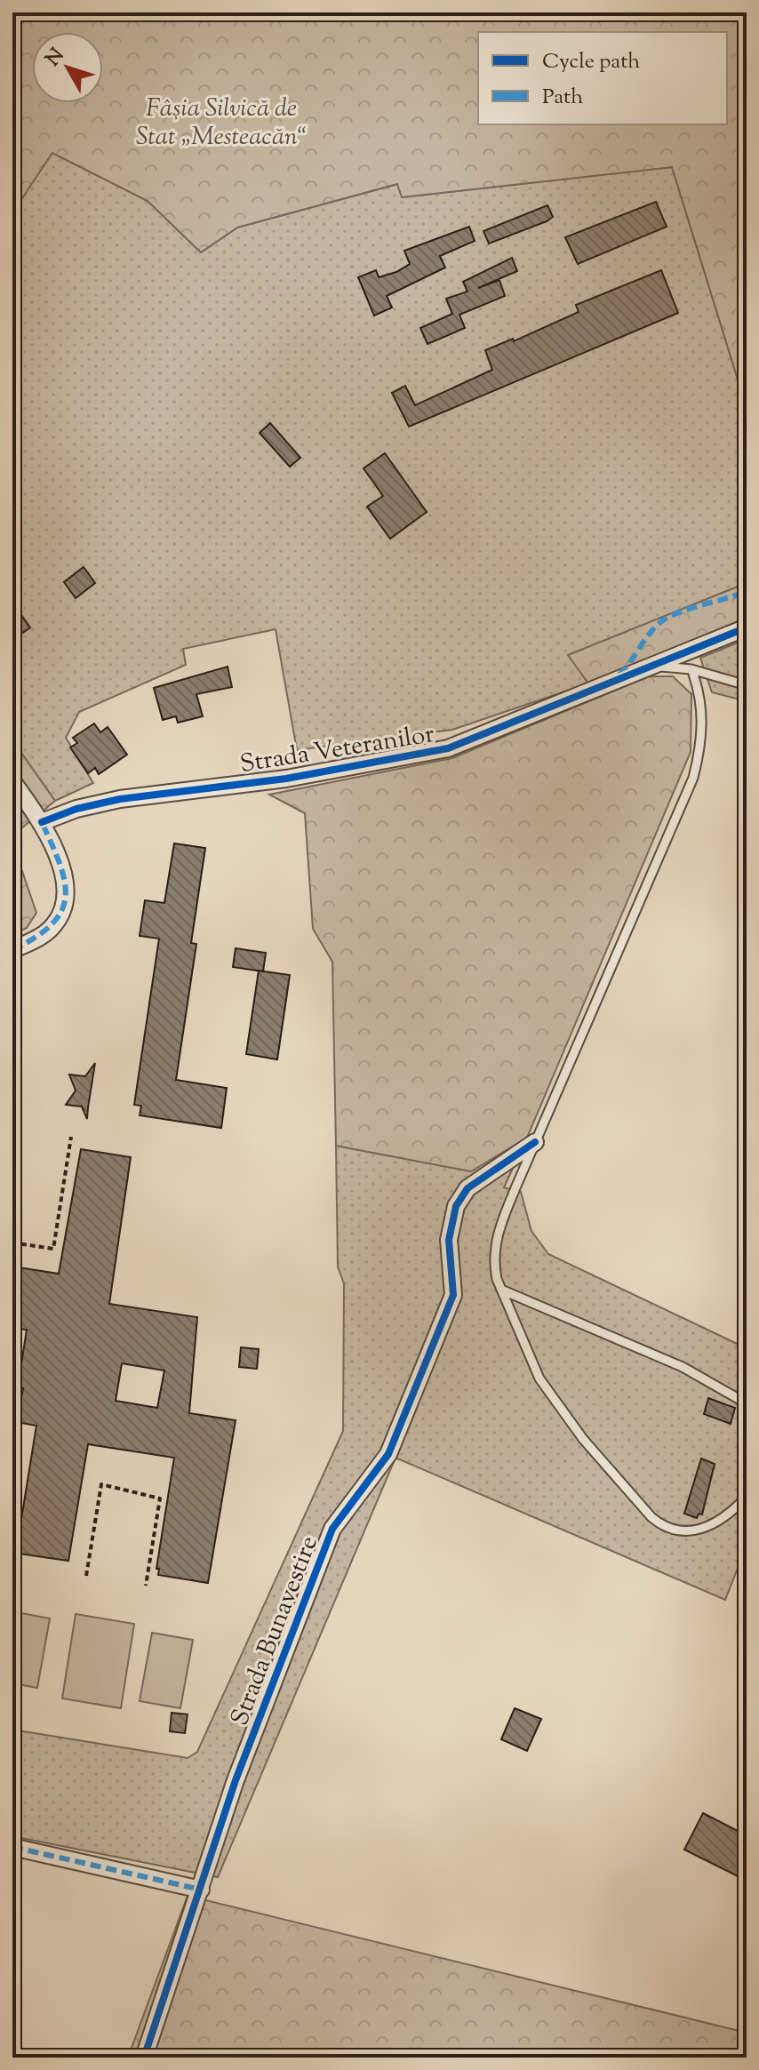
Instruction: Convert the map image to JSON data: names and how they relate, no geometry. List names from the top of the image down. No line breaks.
{"streets":{"street":["Strada Veteranilor","Strada Bunavestire"]},"parks":["Fâșia Silvică de Stat „Mesteacăn“"],"legend":["Cycle path","Path"],"north":"top left"}
